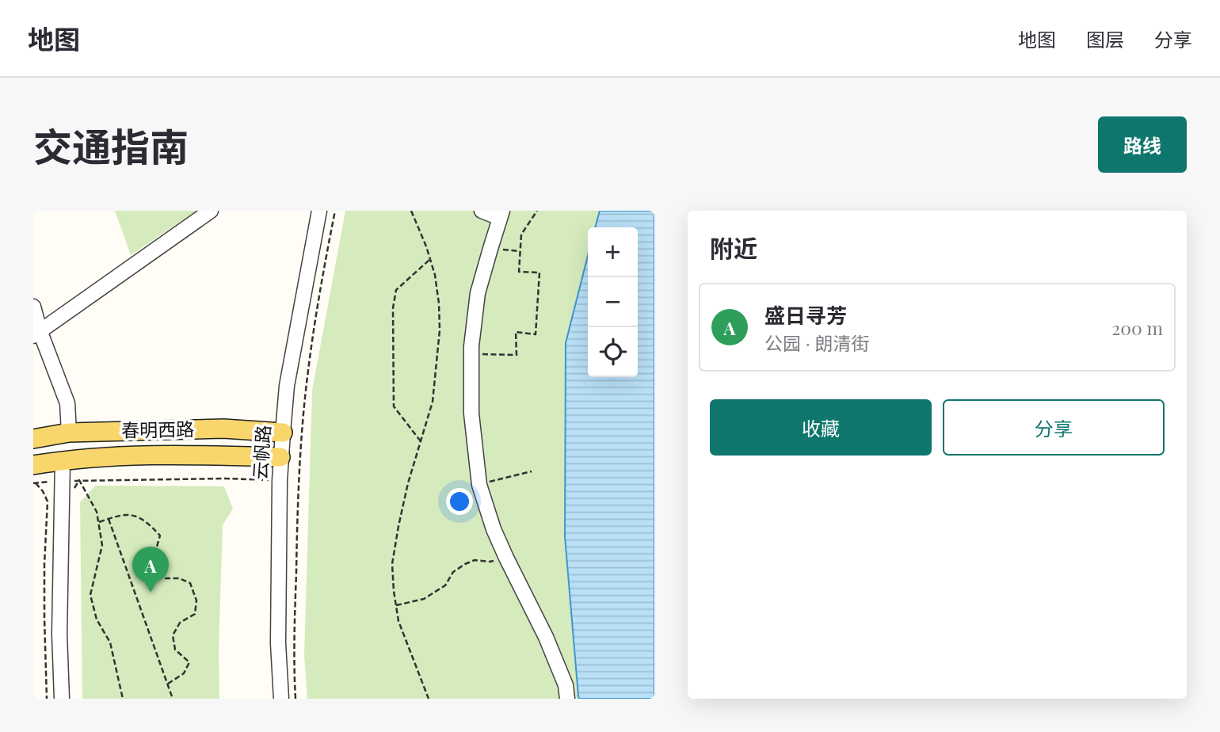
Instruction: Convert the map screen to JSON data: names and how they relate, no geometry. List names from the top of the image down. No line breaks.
{"streets":{"main road":["春明西路"],"street":["云帆路"]},"crossings":[["春明西路","云帆路"]],"page":{"header":"地图","nav":["地图","图层","分享"],"title":"交通指南","buttons":["路线",["收藏","分享"]],"heading":"附近","map_buttons":["+","−"],"list":[{"mark":"A","name":"盛日寻芳","note":"公园 · 朗清街","value":"200 m"}],"pins":"A"}}
